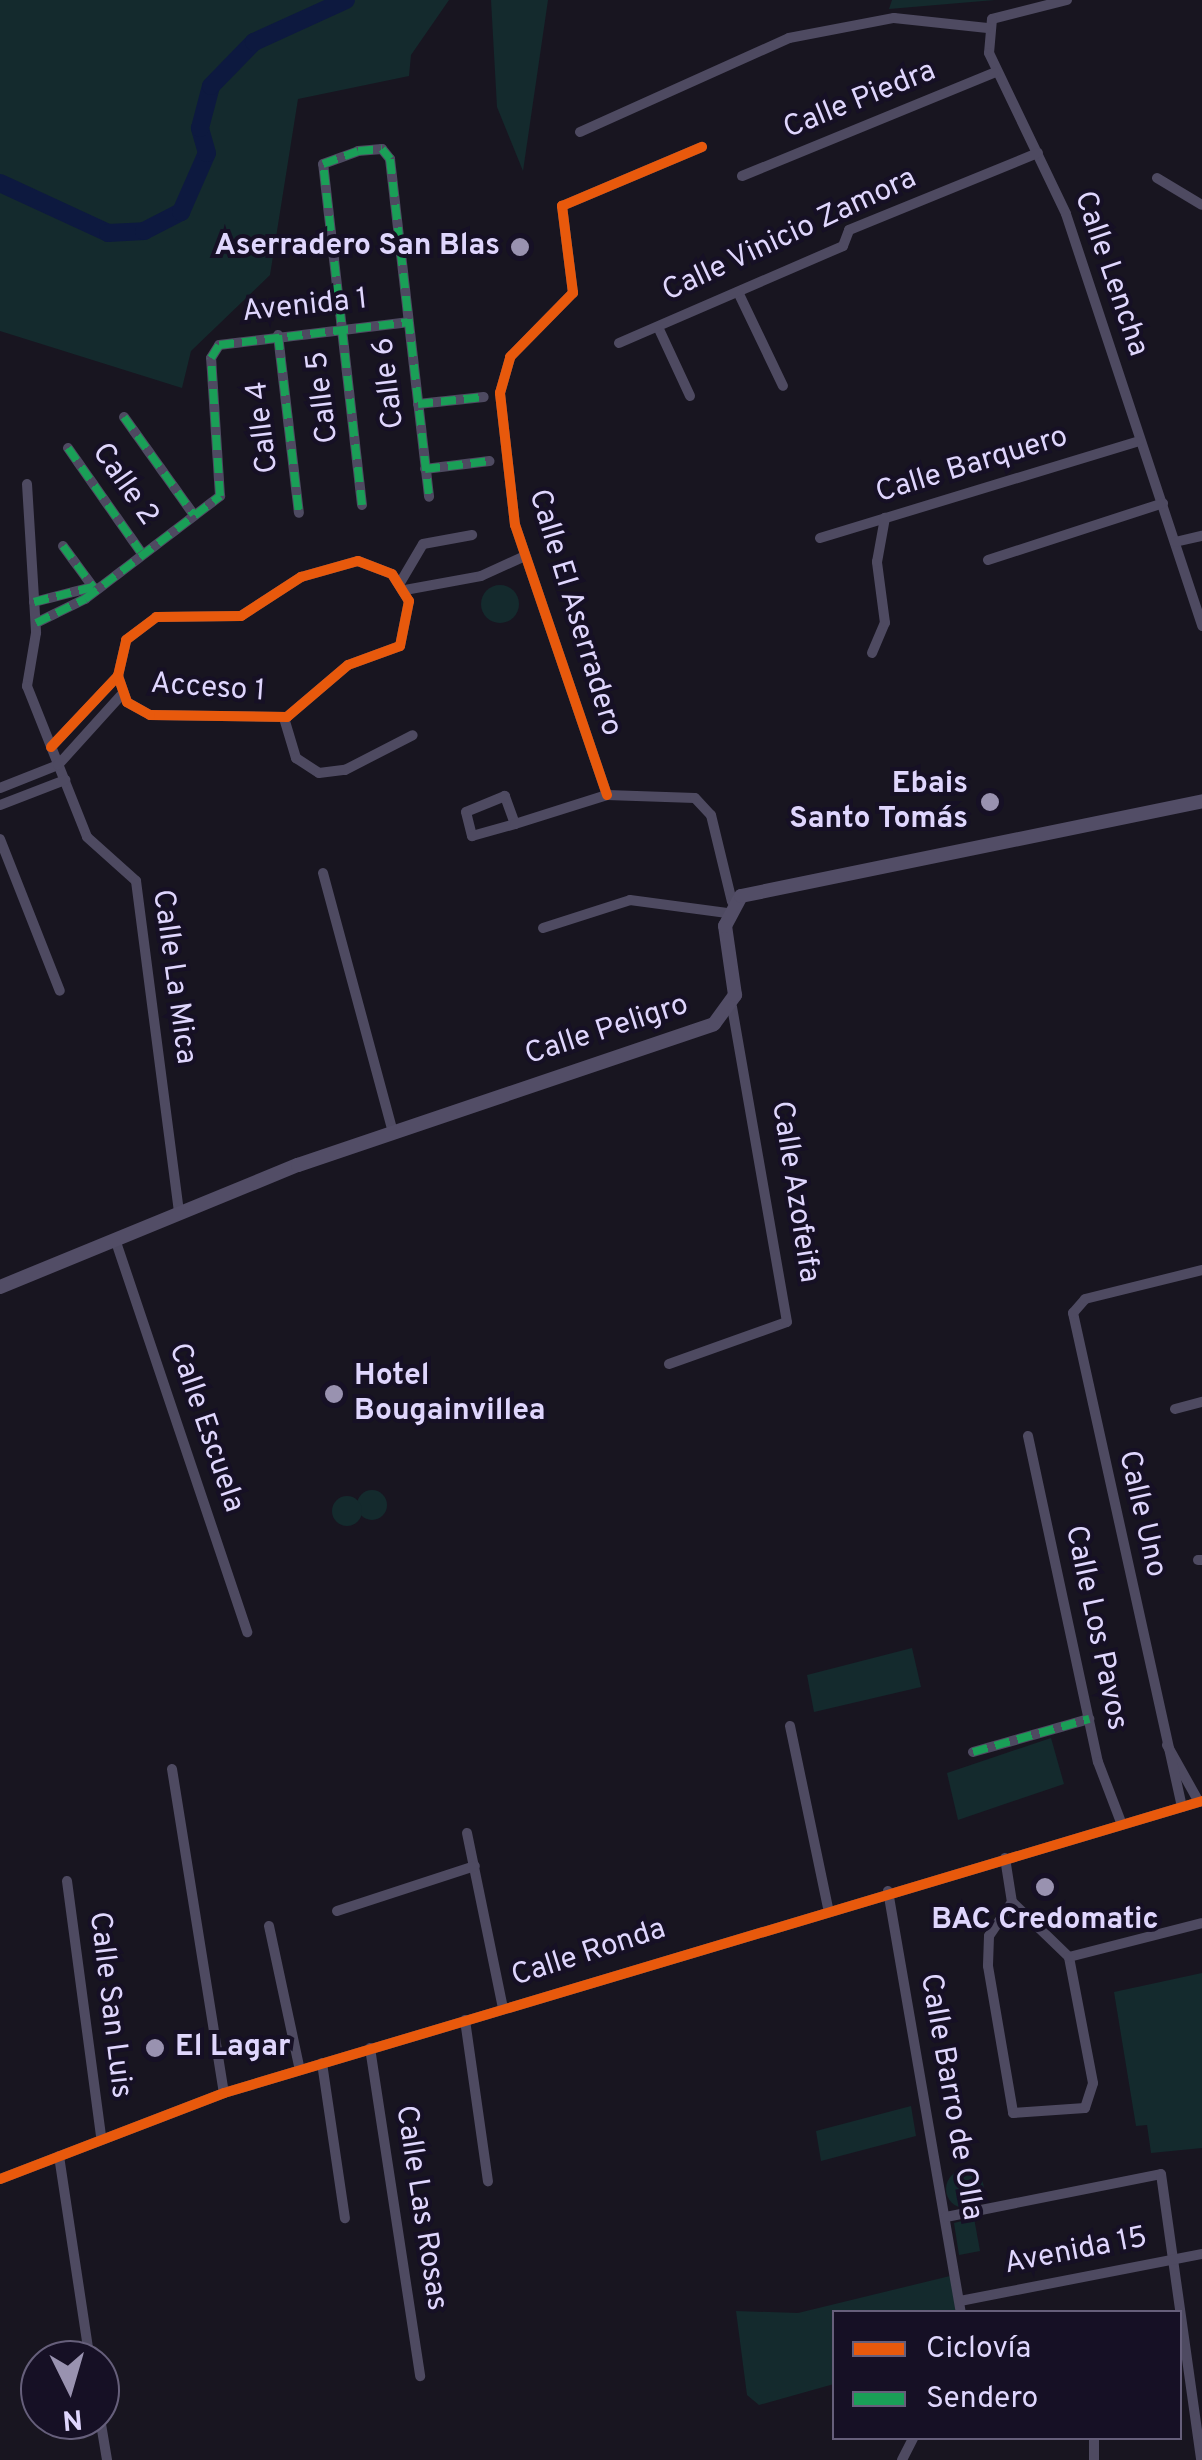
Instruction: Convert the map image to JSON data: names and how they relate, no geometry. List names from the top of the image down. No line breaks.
{"streets":{"main road":["Calle Peligro"],"street":["Calle Piedra","Calle Vinicio Zamora","Calle Lencha","Avenida 1","Calle 6","Calle 5","Calle 4","Calle Barquero","Calle 2","Calle El Aserradero","Acceso 1","Calle La Mica","Calle Azofeifa","Calle Escuela","Calle Uno","Calle Los Pavos","Calle Ronda","Calle San Luis","Calle Barro de Olla","Calle Las Rosas","Avenida 15"]},"crossings":[["Calle Piedra","Calle Lencha"],["Calle Vinicio Zamora","Calle Lencha"],["Calle Lencha","Calle Barquero"],["Avenida 1","Calle 6"],["Avenida 1","Calle 5"],["Avenida 1","Calle 4"],["Avenida 1","Calle 2"],["Avenida 1","Calle La Mica"],["Calle 6","Calle 5"],["Acceso 1","Calle La Mica"],["Calle La Mica","Calle Peligro"],["Calle Peligro","Calle Azofeifa"],["Calle Peligro","Calle Escuela"],["Calle Uno","Calle Ronda"],["Calle Los Pavos","Calle Ronda"],["Calle Ronda","Calle San Luis"],["Calle Ronda","Calle Barro de Olla"],["Calle Ronda","Calle Las Rosas"],["Calle Barro de Olla","Avenida 15"]],"places":["Aserradero San Blas","Ebais Santo Tomás","Hotel Bougainvillea","BAC Credomatic","El Lagar"],"legend":["Ciclovía","Sendero"],"north":"bottom"}
